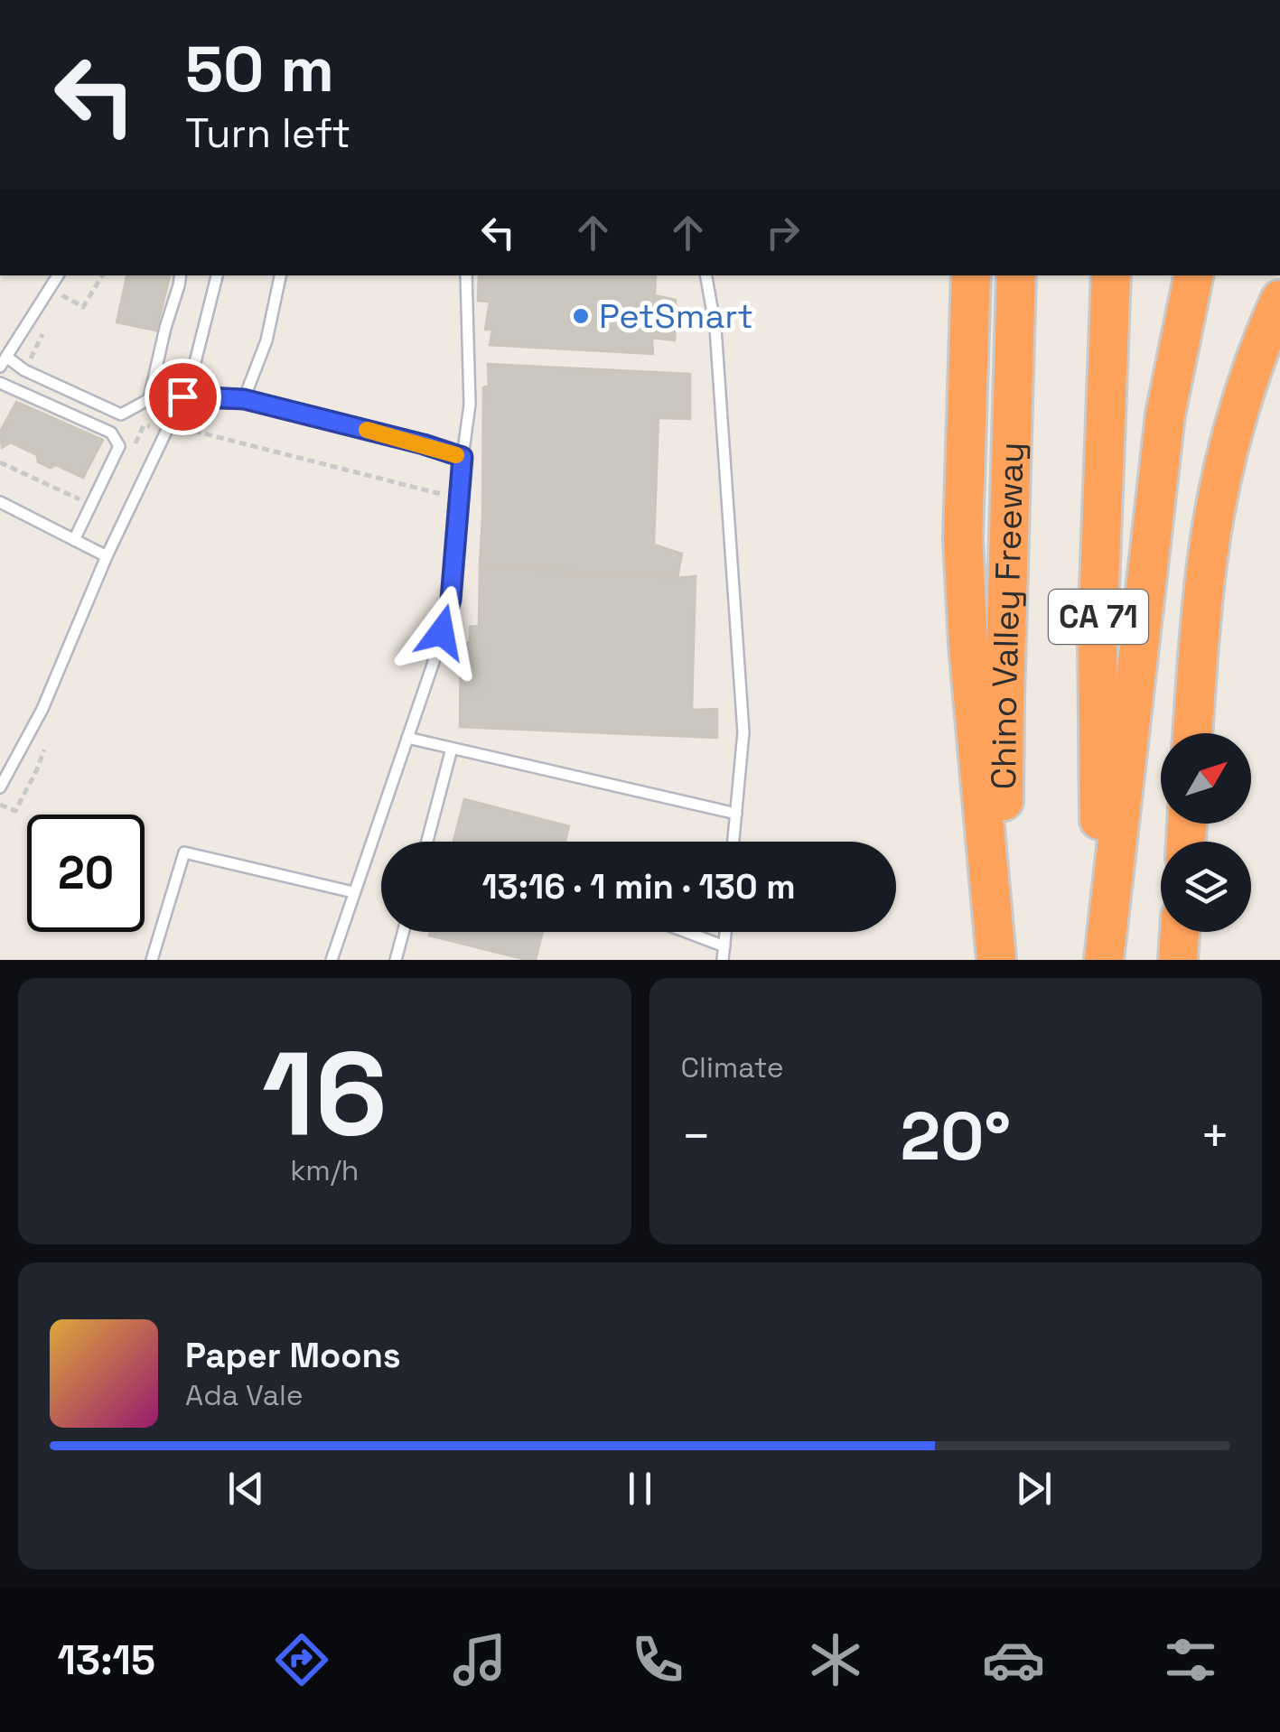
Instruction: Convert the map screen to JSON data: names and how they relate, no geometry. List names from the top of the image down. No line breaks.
{"streets":{"highway":["Chino Valley Freeway","CA 71"]},"places":["PetSmart"],"north":"top right","page":{"turn":["50 m","Turn left"],"limit":"20","trip":"13:16 · 1 min · 130 m","tile":[["16","km/h"],"Climate"],"heat":["−","20°","+"],"song":["Paper Moons","Ada Vale"],"tabs":"13:15"}}
